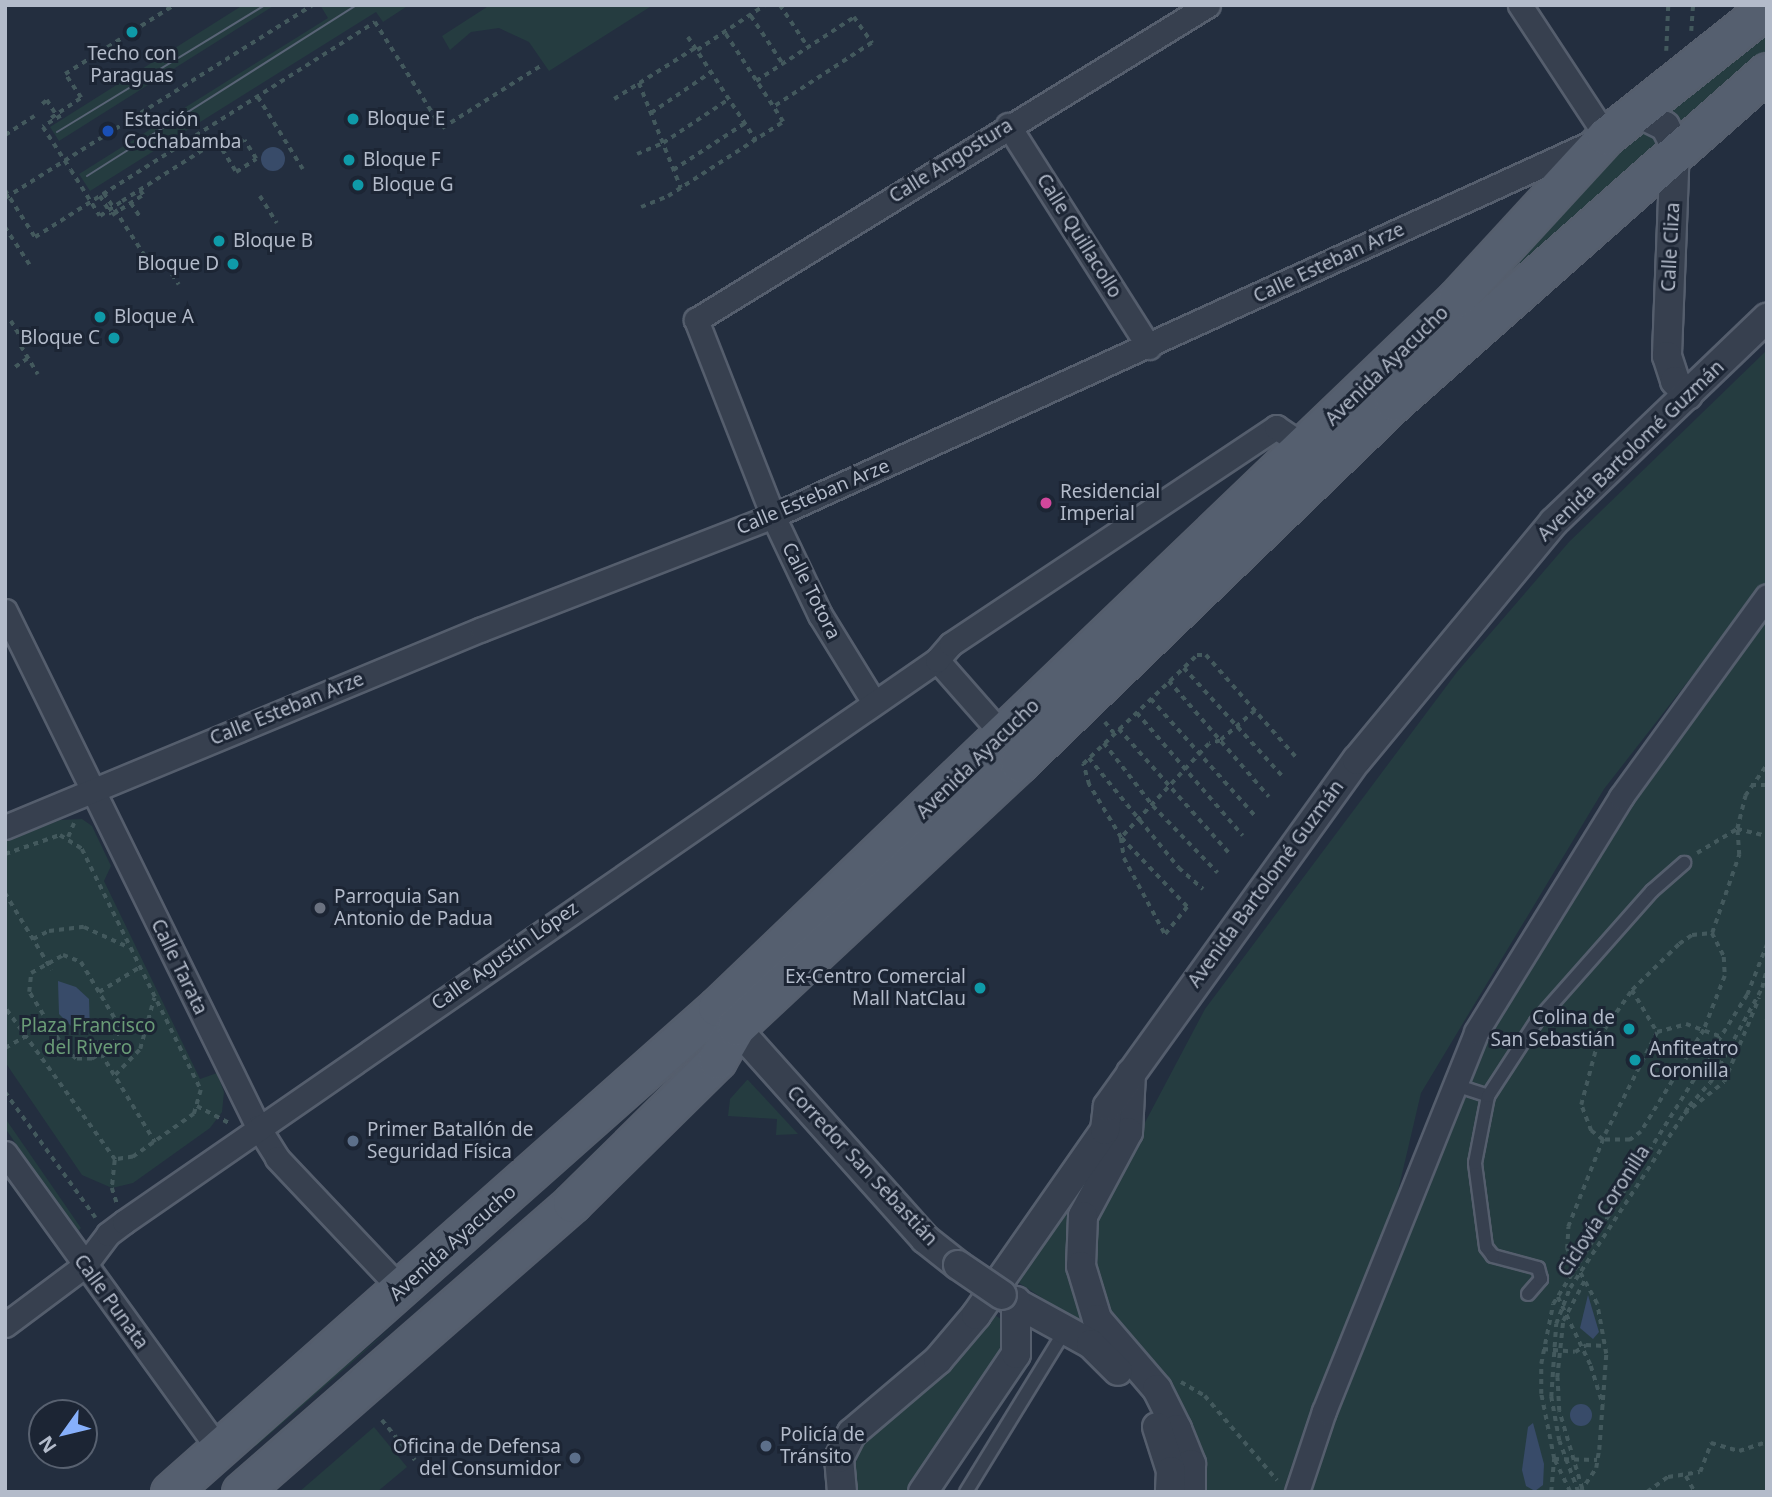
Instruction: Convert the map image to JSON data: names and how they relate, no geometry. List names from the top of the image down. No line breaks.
{"streets":{"main road":["Avenida Ayacucho"],"street":["Calle Angostura","Calle Quillacollo","Calle Cliza","Calle Esteban Arze","Avenida Bartolomé Guzmán","Calle Totora","Calle Agustín López","Calle Tarata","Corredor San Sebastián","Calle Punata"],"path":["Ciclovía Coronilla"]},"crossings":[["Calle Angostura","Calle Quillacollo"],["Calle Angostura","Calle Totora"],["Calle Quillacollo","Calle Esteban Arze"],["Calle Cliza","Avenida Ayacucho"],["Calle Cliza","Avenida Bartolomé Guzmán"],["Calle Esteban Arze","Avenida Ayacucho"],["Calle Esteban Arze","Calle Totora"],["Calle Esteban Arze","Calle Tarata"],["Avenida Ayacucho","Calle Agustín López"],["Avenida Ayacucho","Calle Tarata"],["Avenida Ayacucho","Corredor San Sebastián"],["Avenida Ayacucho","Calle Punata"],["Calle Totora","Calle Agustín López"],["Calle Agustín López","Calle Tarata"],["Calle Agustín López","Calle Punata"]],"parks":["Plaza Francisco del Rivero"],"places":["Techo con Paraguas","Bloque E","Estación Cochabamba","Bloque F","Bloque G","Bloque B","Bloque D","Bloque A","Bloque C","Residencial Imperial","Parroquia San Antonio de Padua","Ex-Centro Comercial Mall NatClau","Colina de San Sebastián","Anfiteatro Coronilla","Primer Batallón de Seguridad Física","Policía de Tránsito","Oficina de Defensa del Consumidor"],"north":"bottom left"}
